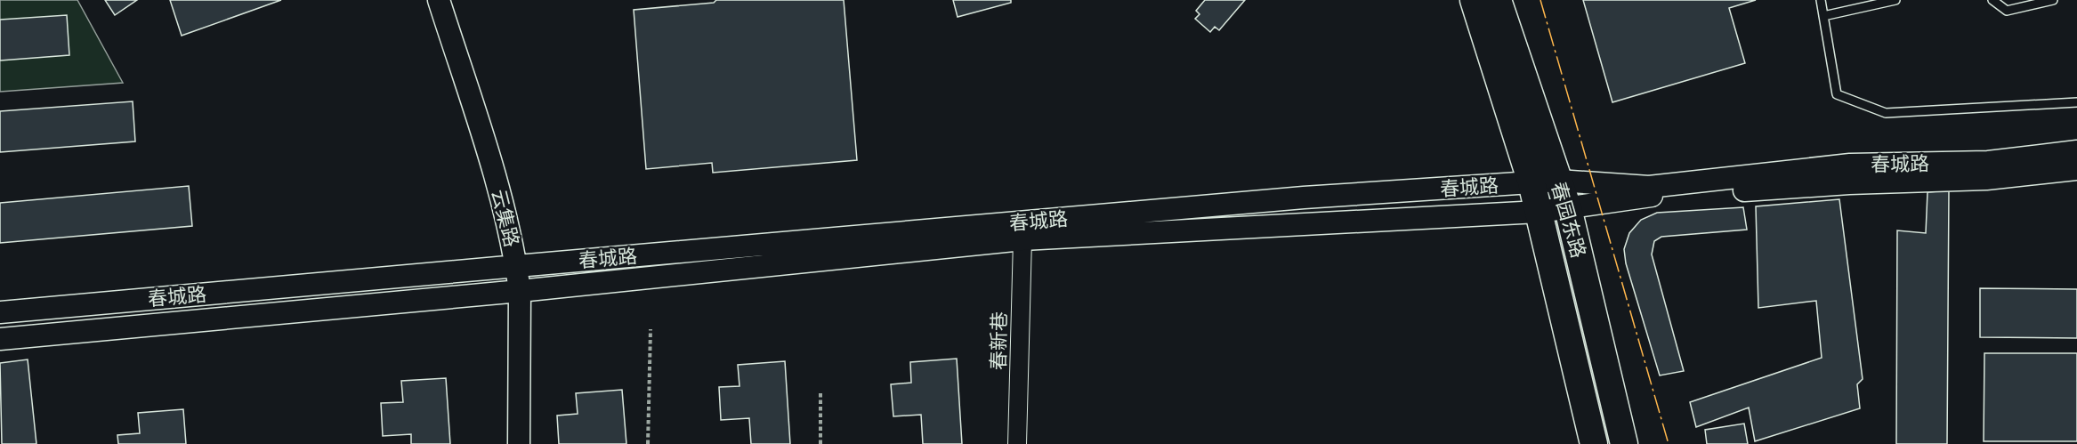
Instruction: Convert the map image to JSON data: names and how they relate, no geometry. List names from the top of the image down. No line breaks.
{"streets":{"main road":["春园东路"],"street":["春城路","云集路","春新巷"]},"crossings":[["春城路","云集路"],["春城路","春园东路"],["春城路","春新巷"]]}
